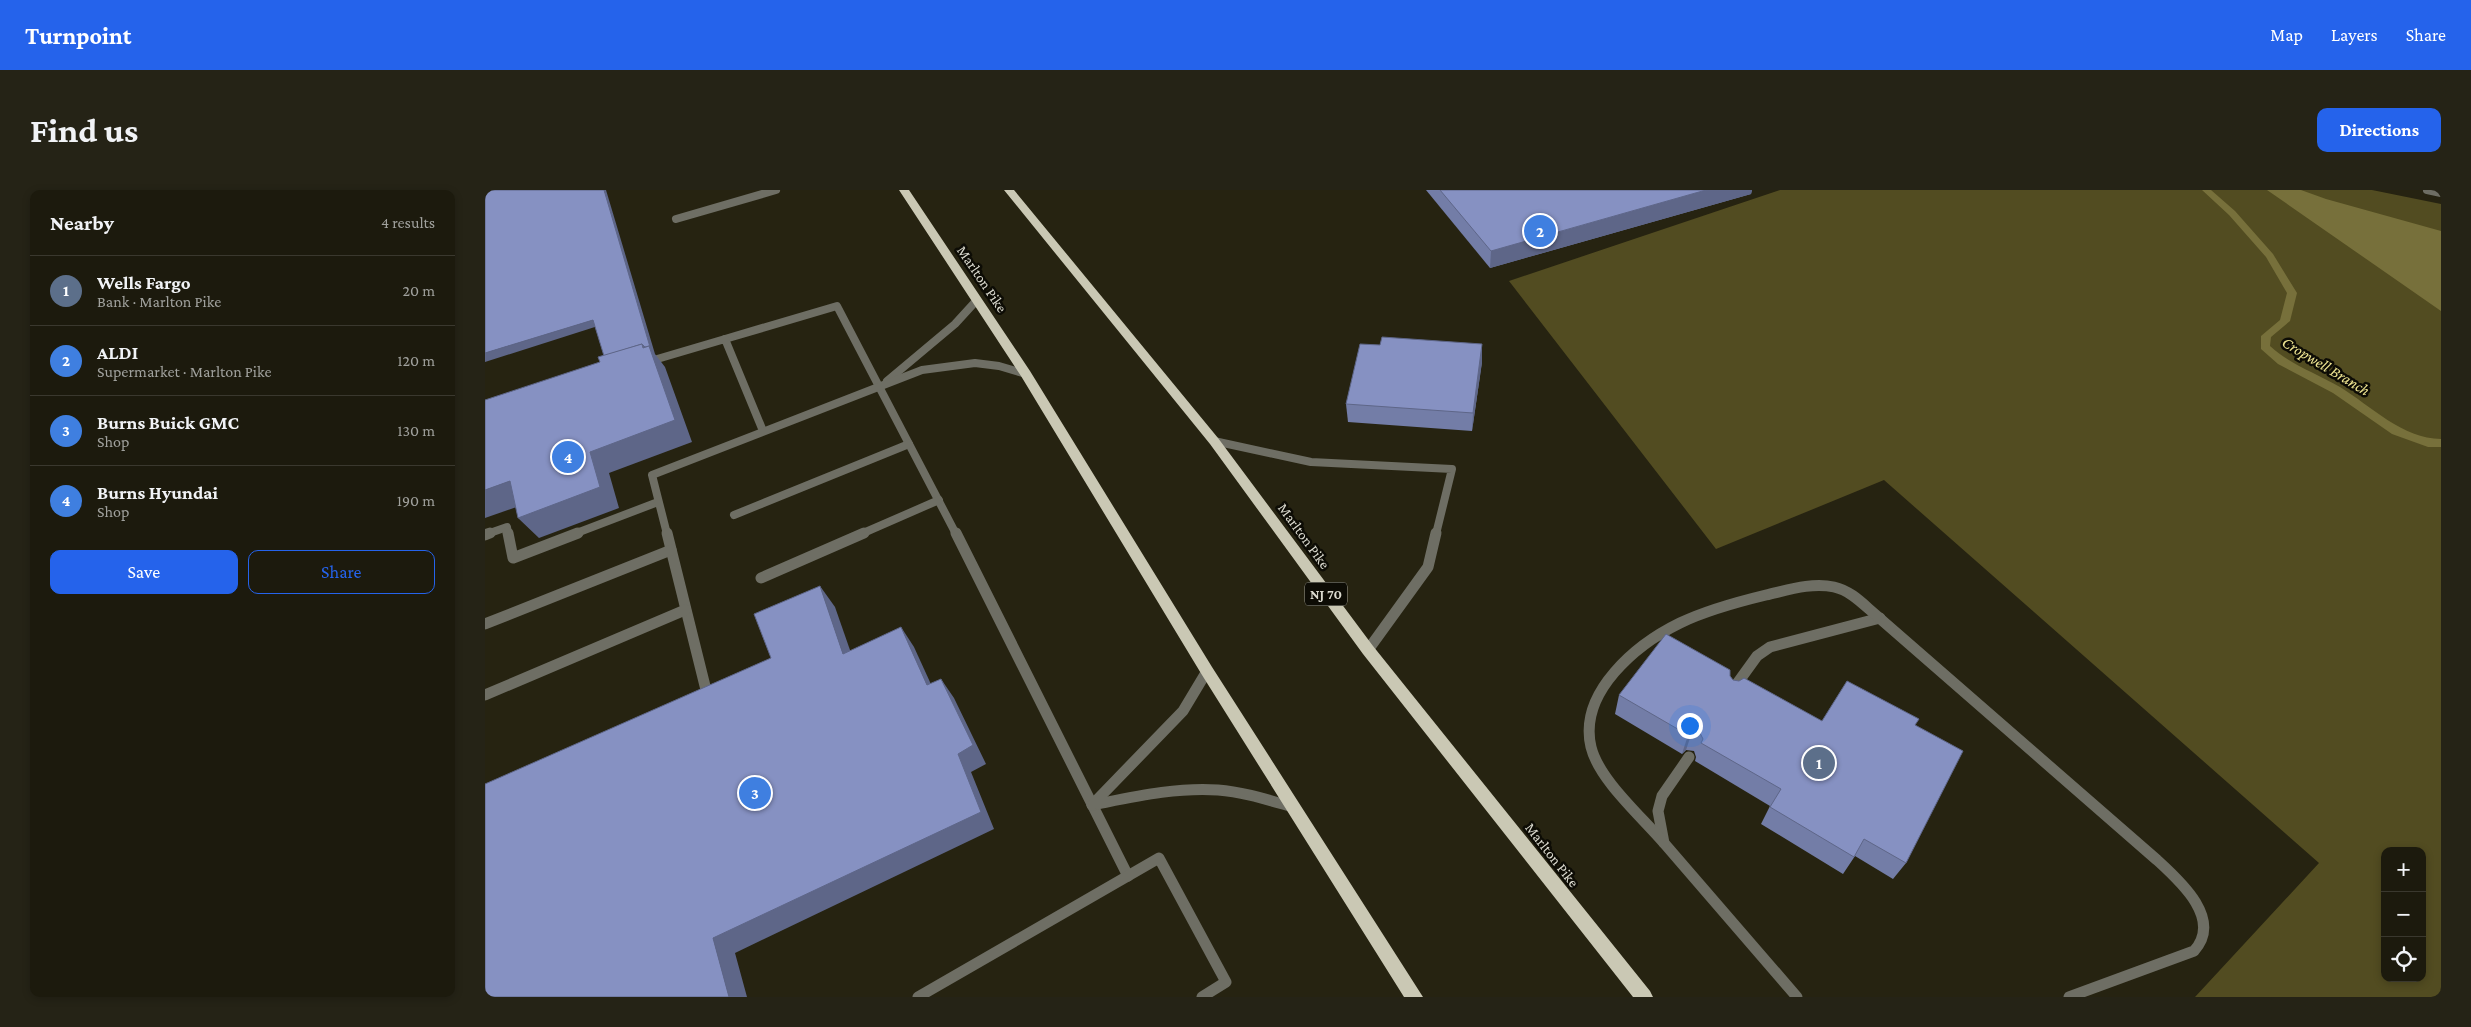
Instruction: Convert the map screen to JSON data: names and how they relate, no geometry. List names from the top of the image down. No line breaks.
{"streets":{"highway":["Marlton Pike","NJ 70"]},"water":["Cropwell Branch"],"page":{"header":"Turnpoint","nav":["Map","Layers","Share"],"buttons":["Directions",["Save","Share"]],"title":"Find us","heading":["Nearby","4 results"],"pins":["2","4","1","3"],"list":[{"mark":"1","name":"Wells Fargo","note":"Bank · Marlton Pike","value":"20 m"},{"mark":"2","name":"ALDI","note":"Supermarket · Marlton Pike","value":"120 m"},{"mark":"3","name":"Burns Buick GMC","note":"Shop","value":"130 m"},{"mark":"4","name":"Burns Hyundai","note":"Shop","value":"190 m"}],"map_buttons":["+","−"]}}
